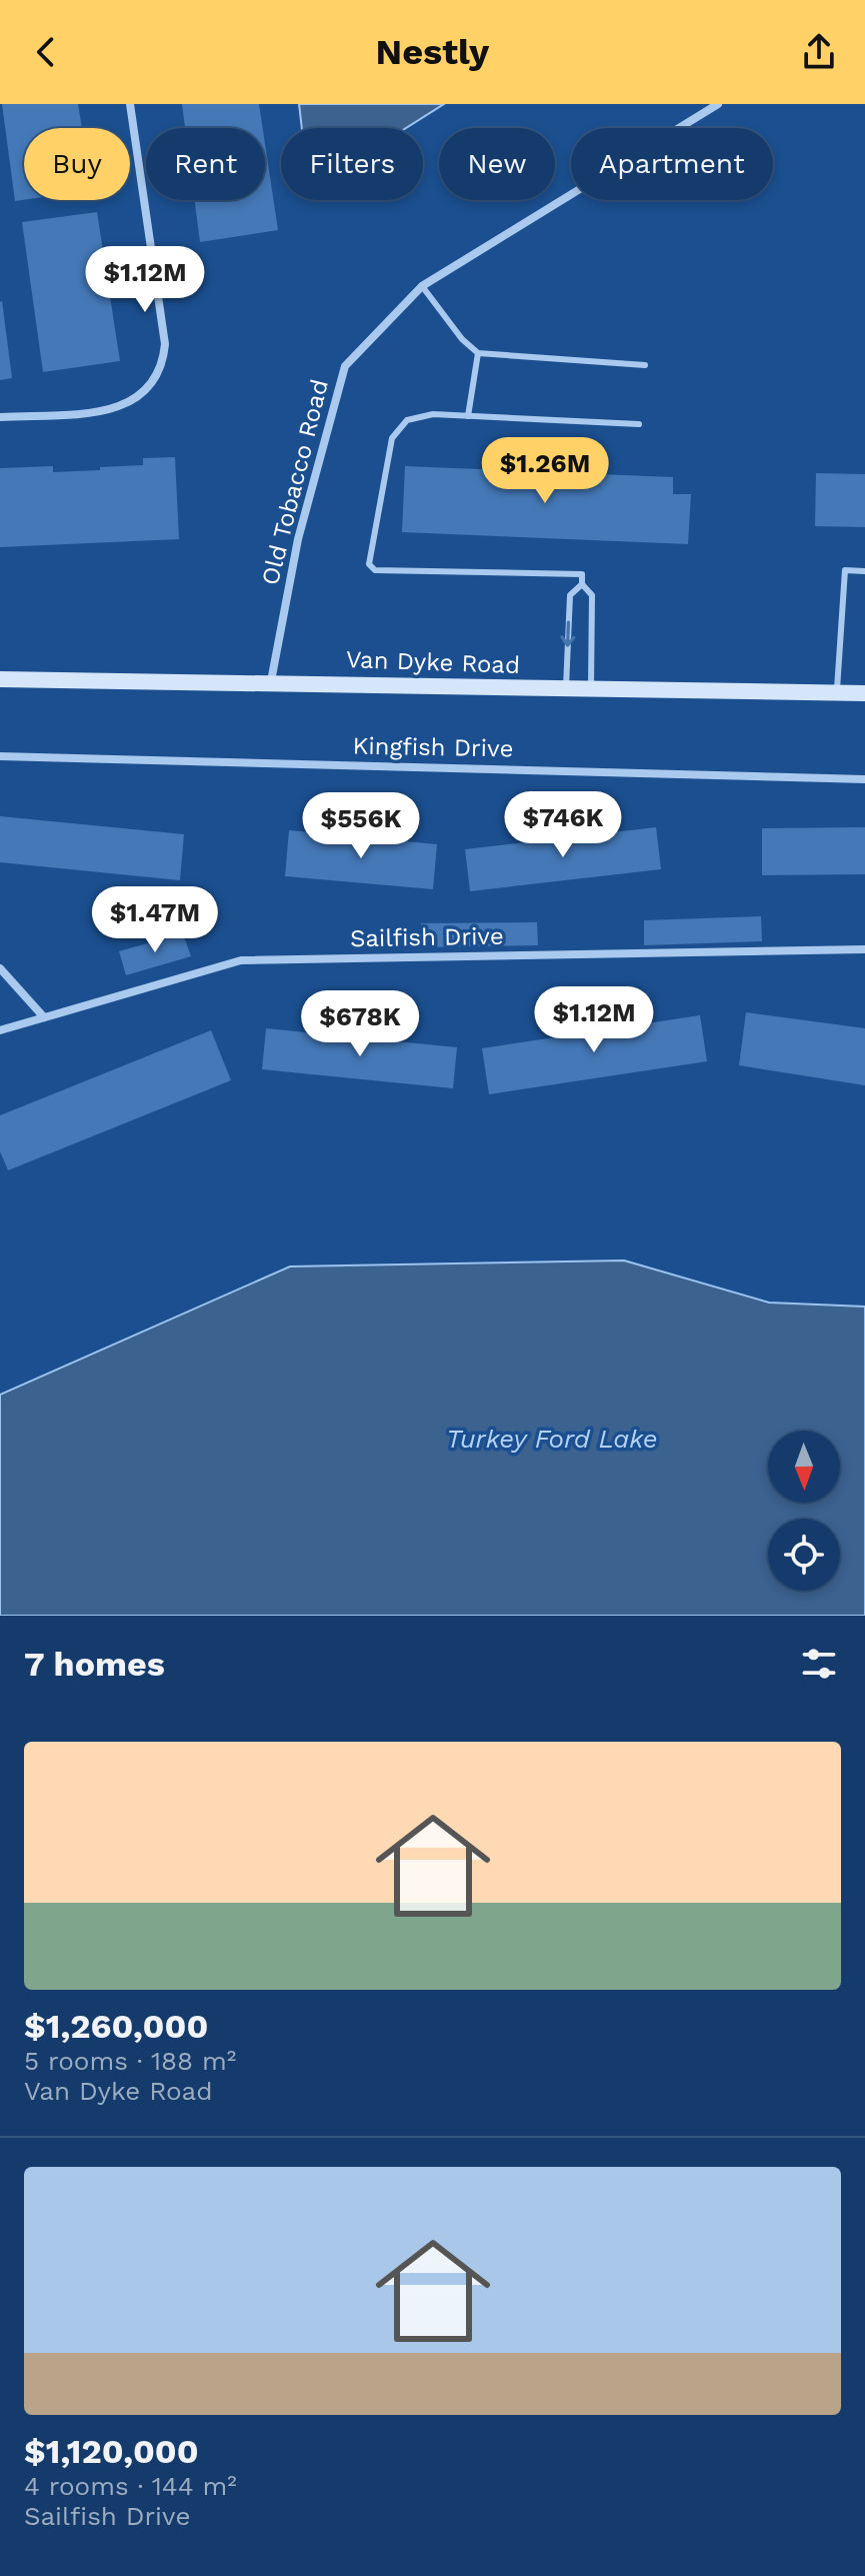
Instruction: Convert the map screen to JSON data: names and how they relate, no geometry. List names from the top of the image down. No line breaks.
{"streets":{"main road":["Van Dyke Road"],"street":["Old Tobacco Road","Kingfish Drive","Sailfish Drive"]},"crossings":[["Old Tobacco Road","Van Dyke Road"]],"water":["Turkey Ford Lake"],"north":"bottom","page":{"header":"Nestly","chip":["Buy","Rent","Filters","New","Apartment"],"price":["$1.12M","$1.26M","$746K","$556K","$1.47M","$1.12M","$678K"],"heading":"7 homes","list":[{"name":"$1,260,000","note":"5 rooms · 188 m² · Van Dyke Road"},{"name":"$1,120,000","note":"4 rooms · 144 m² · Sailfish Drive"}]}}
